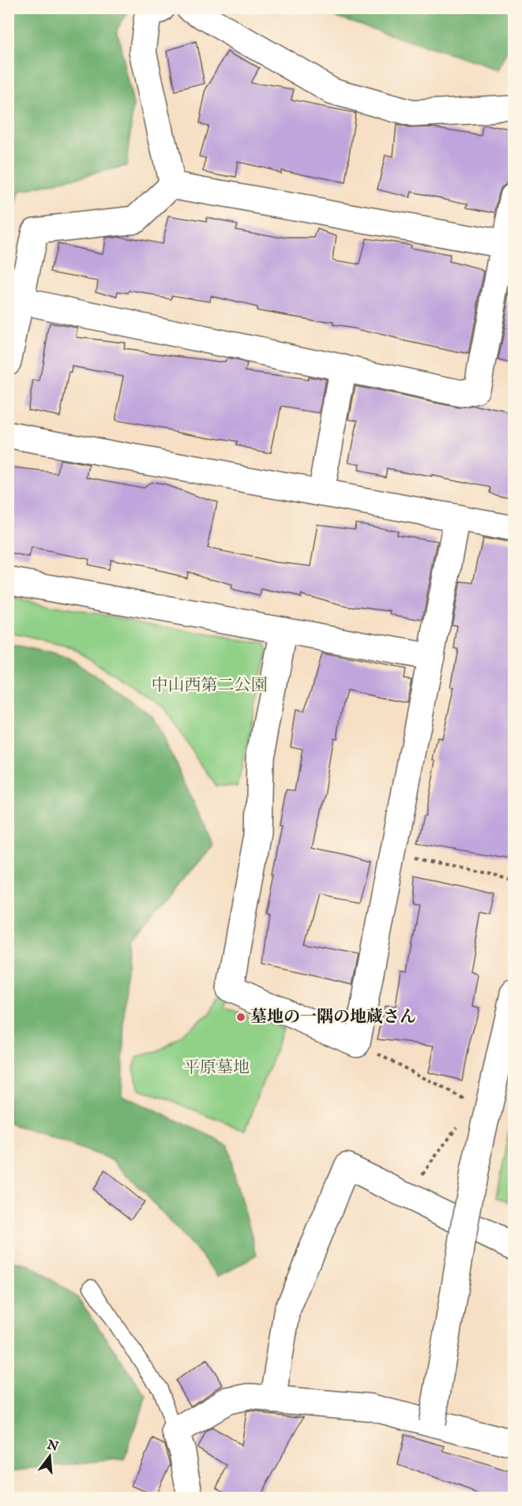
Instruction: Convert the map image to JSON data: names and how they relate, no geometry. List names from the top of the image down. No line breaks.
{"parks":["中山西第二公園","平原墓地"],"places":["墓地の一隅の地蔵さん"],"north":"top"}
